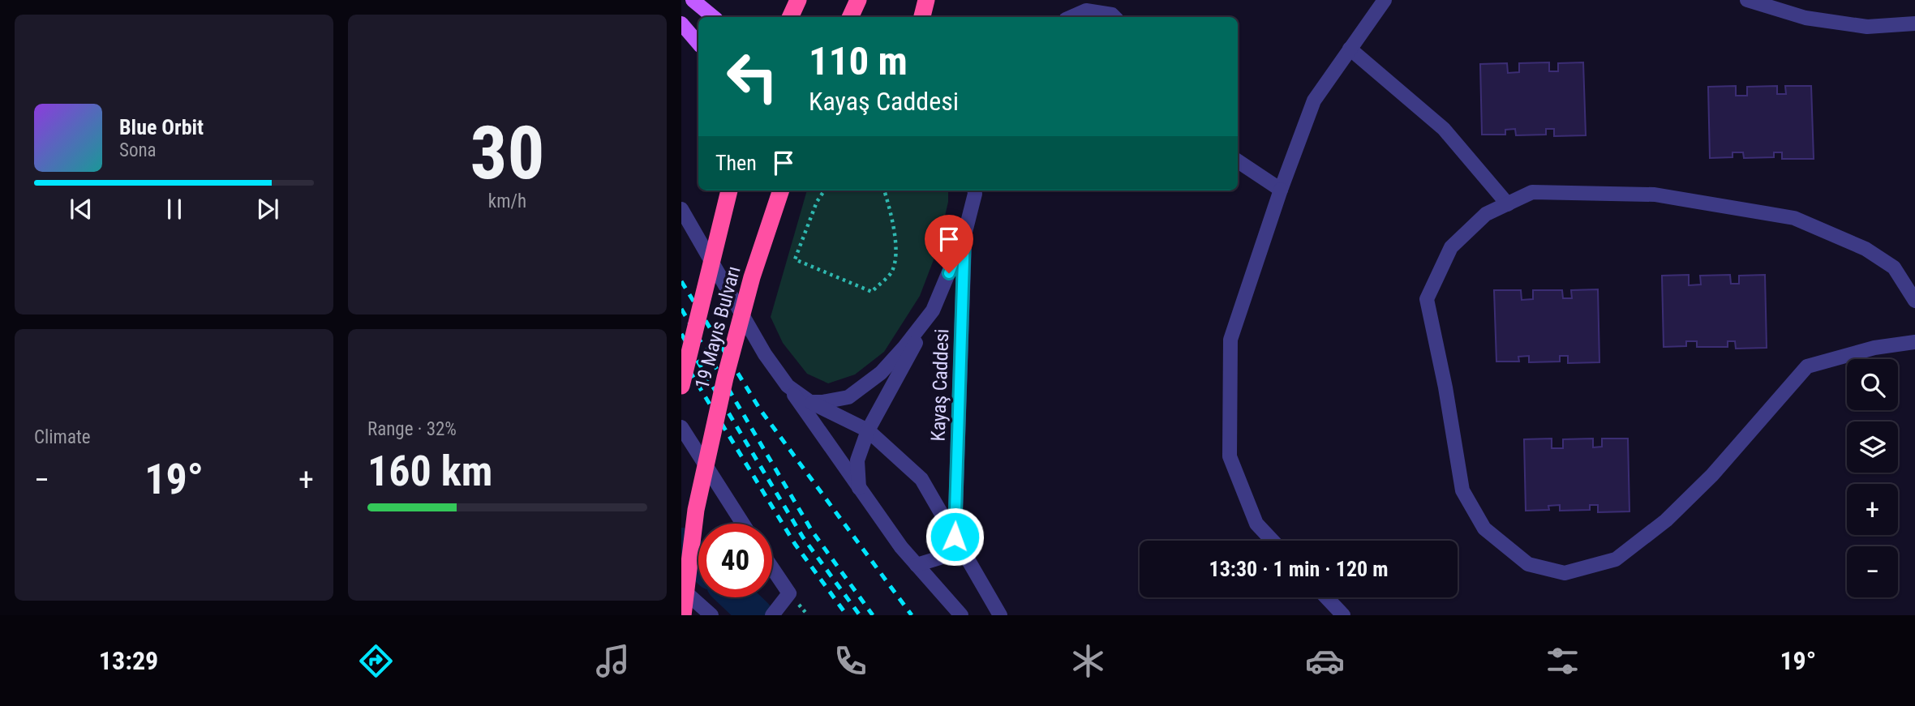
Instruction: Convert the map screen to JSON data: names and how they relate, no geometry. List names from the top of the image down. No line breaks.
{"streets":{"highway":["19 Mayıs Bulvarı"],"street":["Kayaş Caddesi"]},"page":{"tile":[["30","km/h"],"Climate",["Range · 32%","160 km"]],"turn":["110 m","Kayaş Caddesi"],"song":["Blue Orbit","Sona"],"then":"Then","map_buttons":["+","−"],"heat":["−","19°","+"],"limit":"40","trip":"13:30 · 1 min · 120 m","tabs":["13:29","19°"]}}
